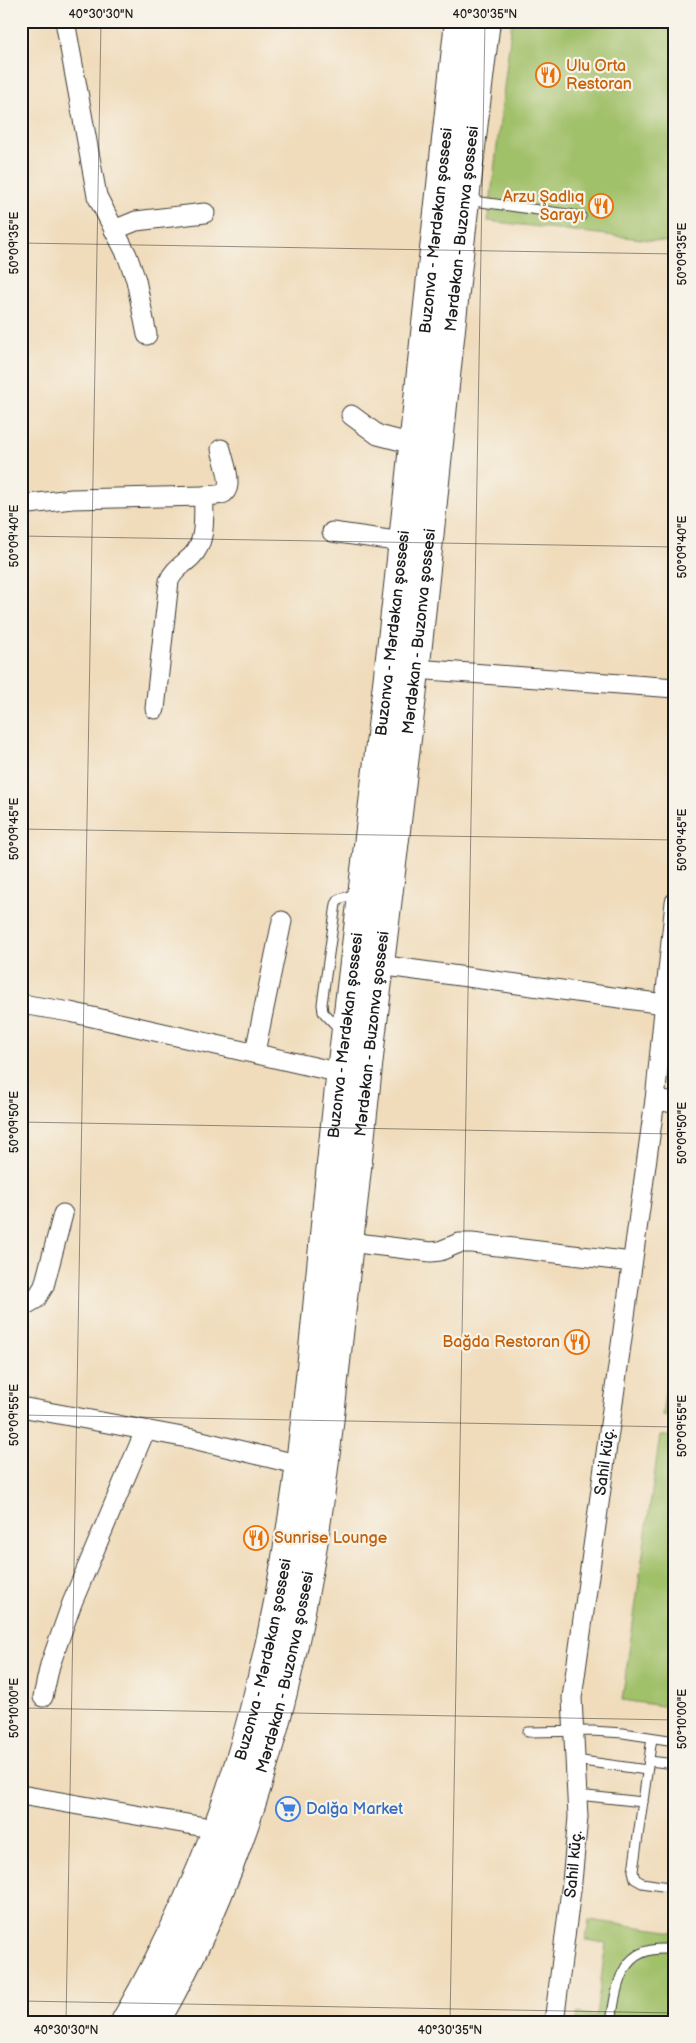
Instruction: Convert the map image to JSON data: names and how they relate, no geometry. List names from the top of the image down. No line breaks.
{"streets":{"main road":["Mərdəkan - Buzonva şossesi","Buzonva - Mərdəkan şossesi"],"street":["Sahil küç."]},"places":{"restaurant":["Ulu Orta Restoran","Arzu Şadlıq Sarayı","Bağda Restoran","Sunrise Lounge"],"supermarket":["Dalğa Market"]},"coordinates":["40°30'30\"N","40°30'35\"N","50°09'35\"E","50°09'40\"E","50°09'45\"E","50°09'50\"E","50°09'55\"E","50°10'00\"E"]}
